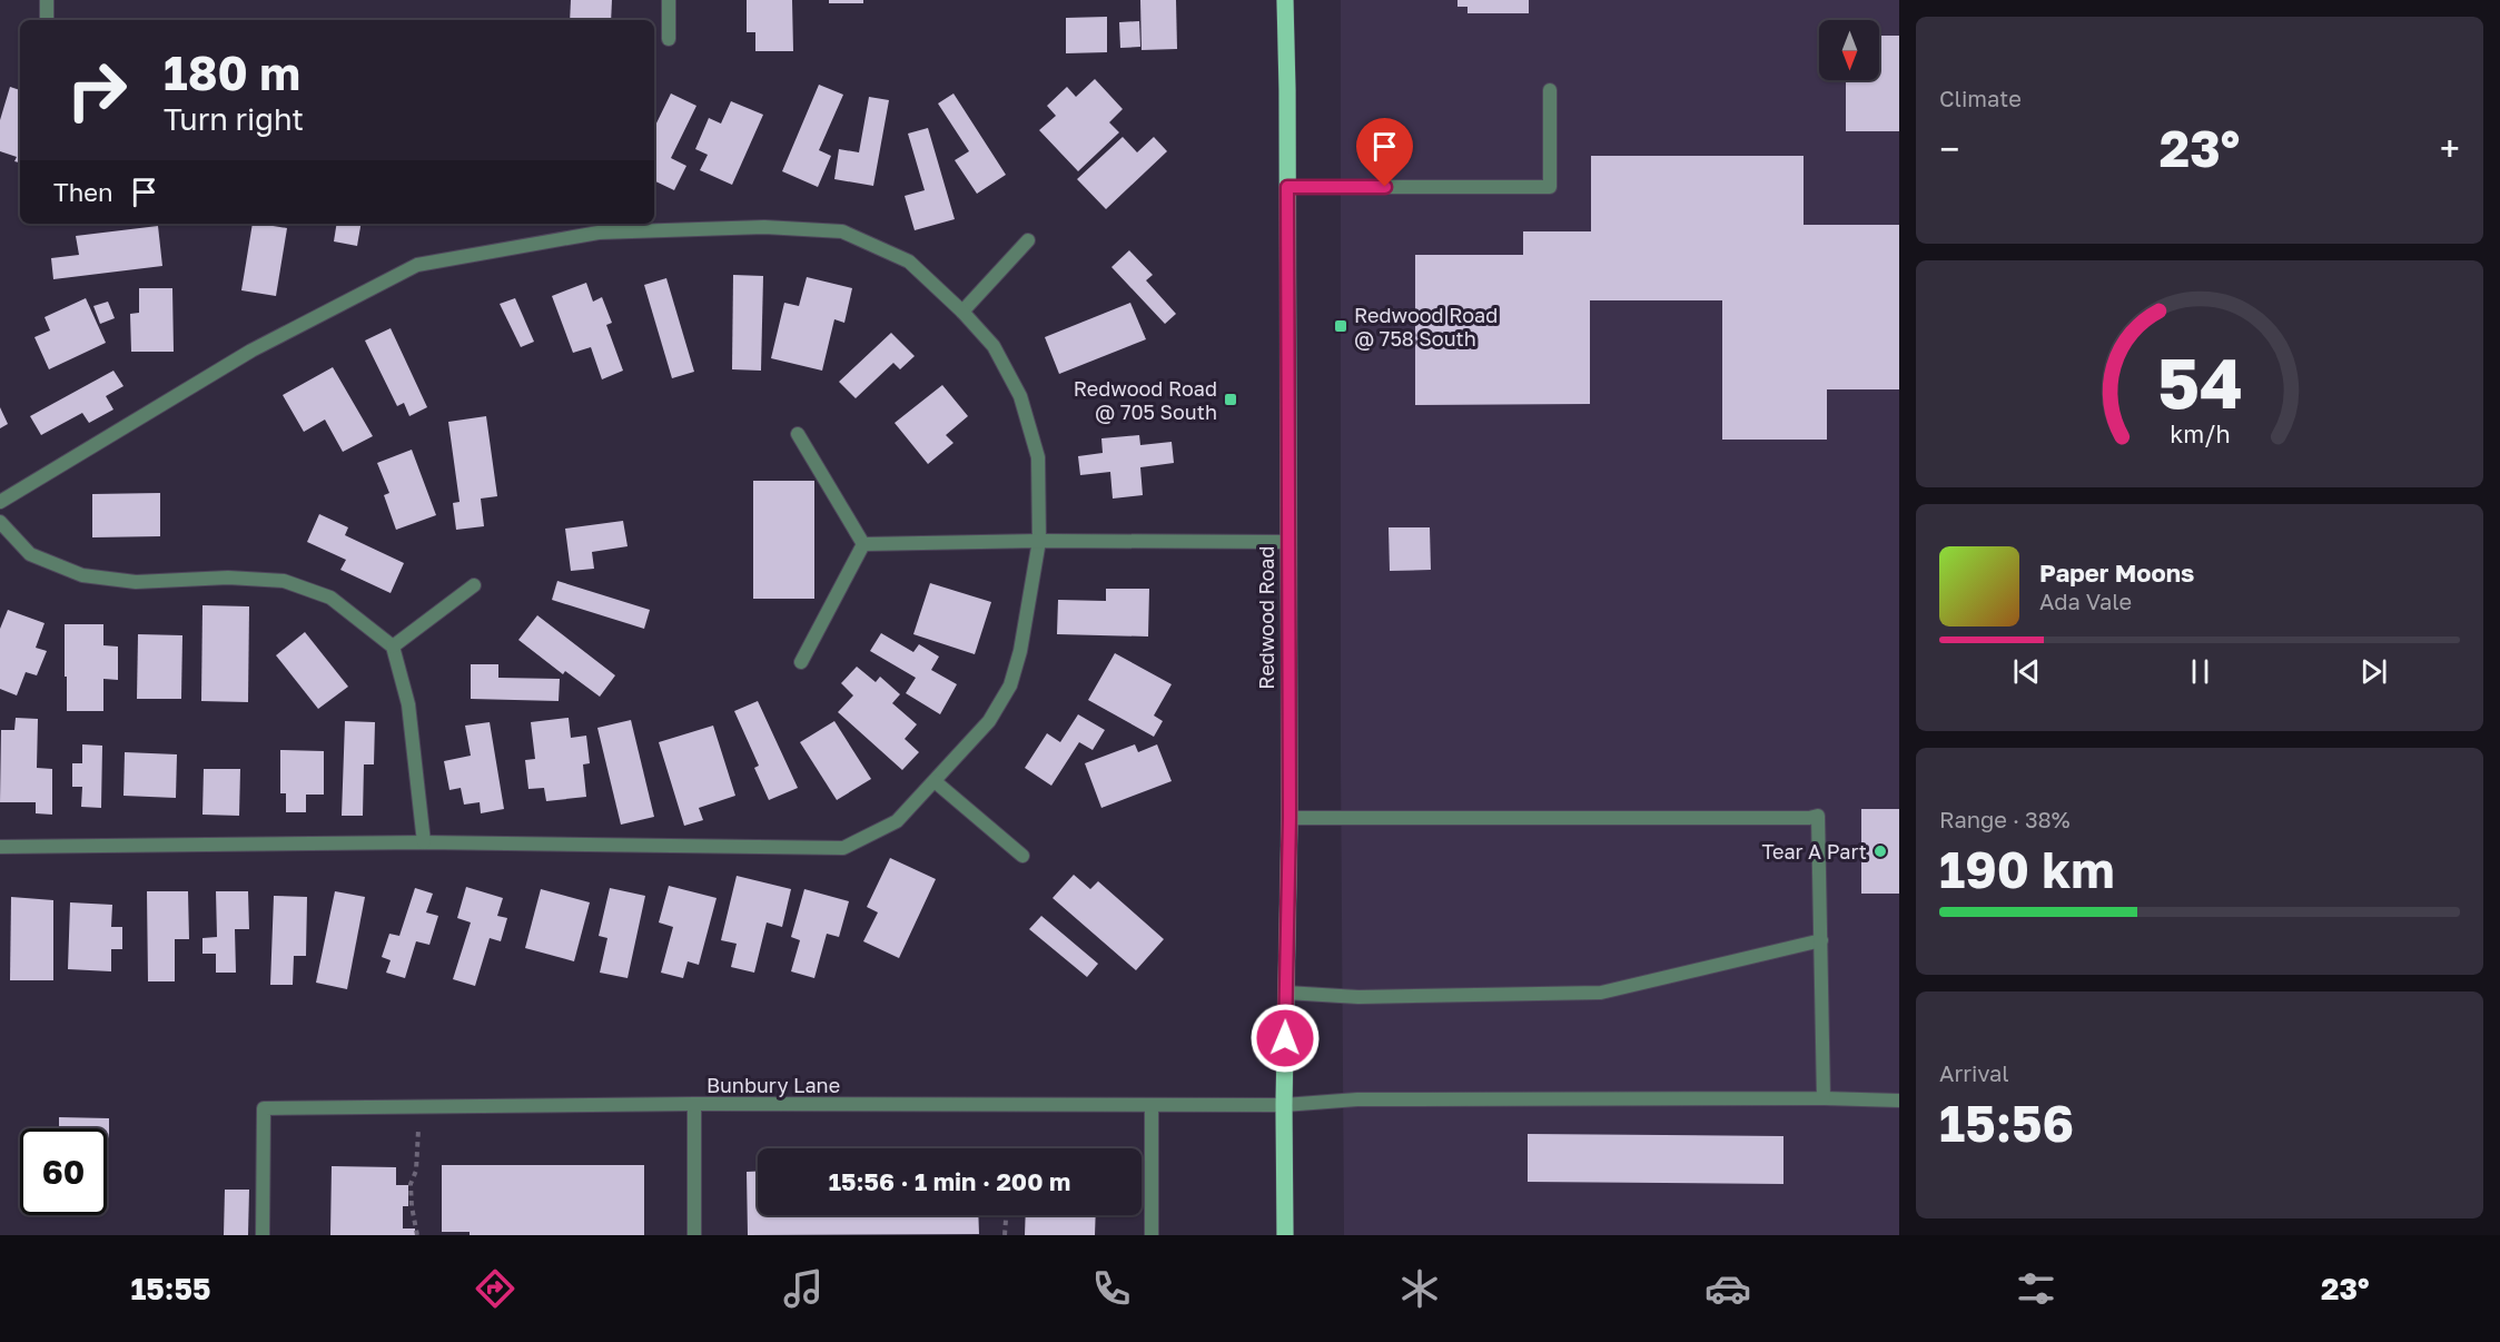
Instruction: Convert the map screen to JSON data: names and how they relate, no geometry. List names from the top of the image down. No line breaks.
{"streets":{"main road":["Redwood Road"],"street":["Bunbury Lane"]},"crossings":[["Redwood Road","Bunbury Lane"]],"places":{"transit":["Redwood Road @ 758 South","Redwood Road @ 705 South"],"other":["Tear A Part"]},"north":"bottom","page":{"tile":["Climate",["Range · 38%","190 km"],["Arrival","15:56"]],"turn":["180 m","Turn right"],"heat":["−","23°","+"],"then":"Then","song":["Paper Moons","Ada Vale"],"limit":"60","trip":"15:56 · 1 min · 200 m","tabs":["15:55","23°"],"gauge":["54","km/h"]}}
